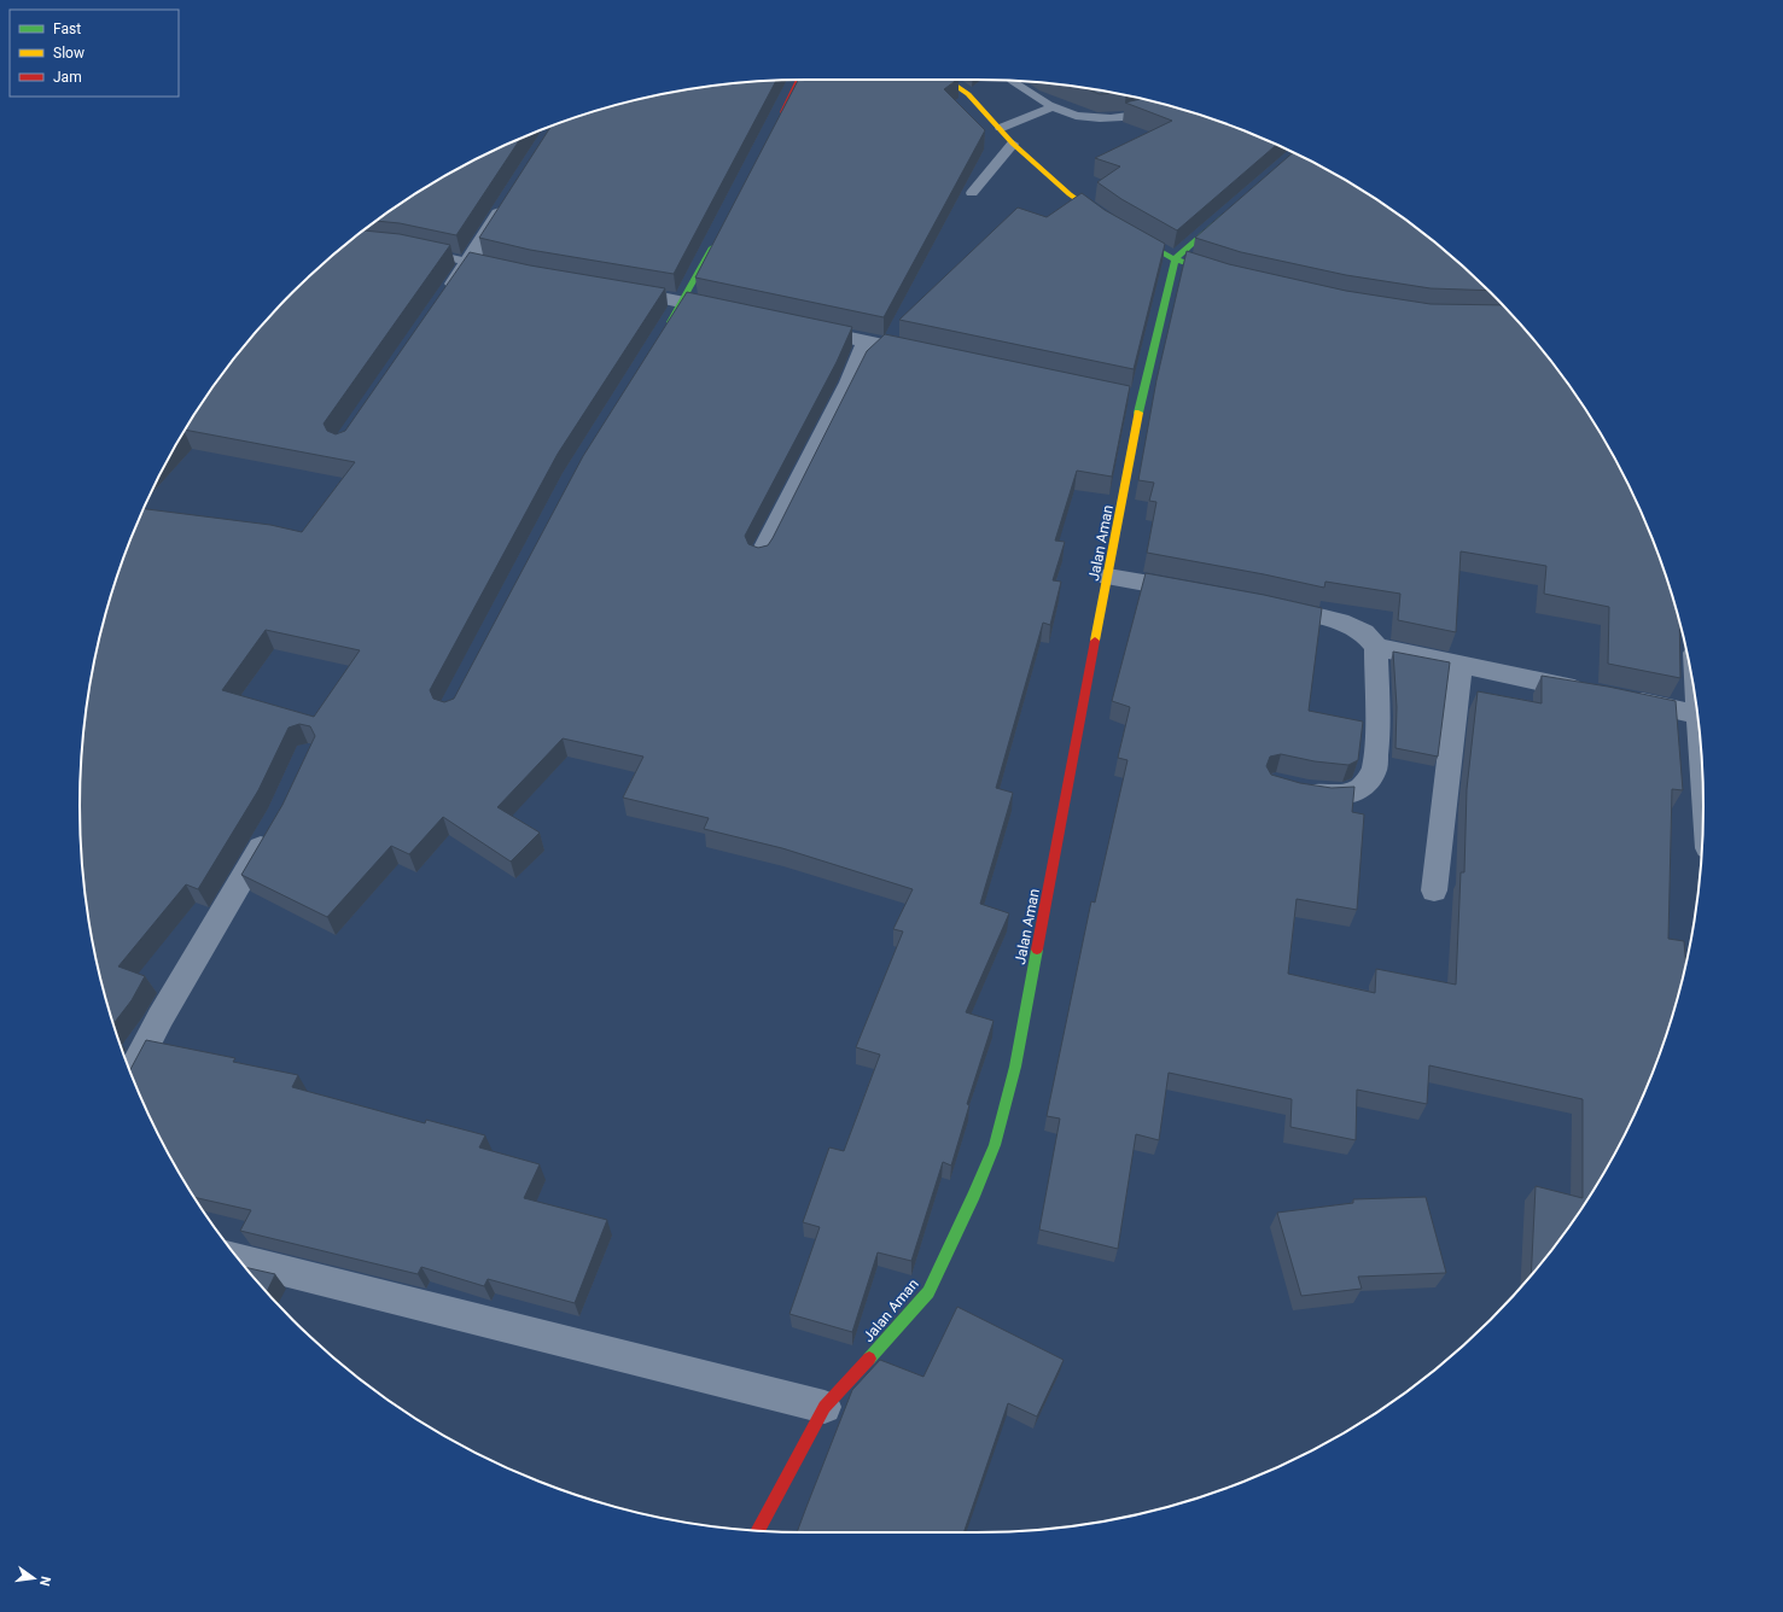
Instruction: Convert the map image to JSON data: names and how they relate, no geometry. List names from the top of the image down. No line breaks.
{"streets":{"street":["Jalan Aman"]},"legend":["Fast","Slow","Jam"],"north":"right"}
